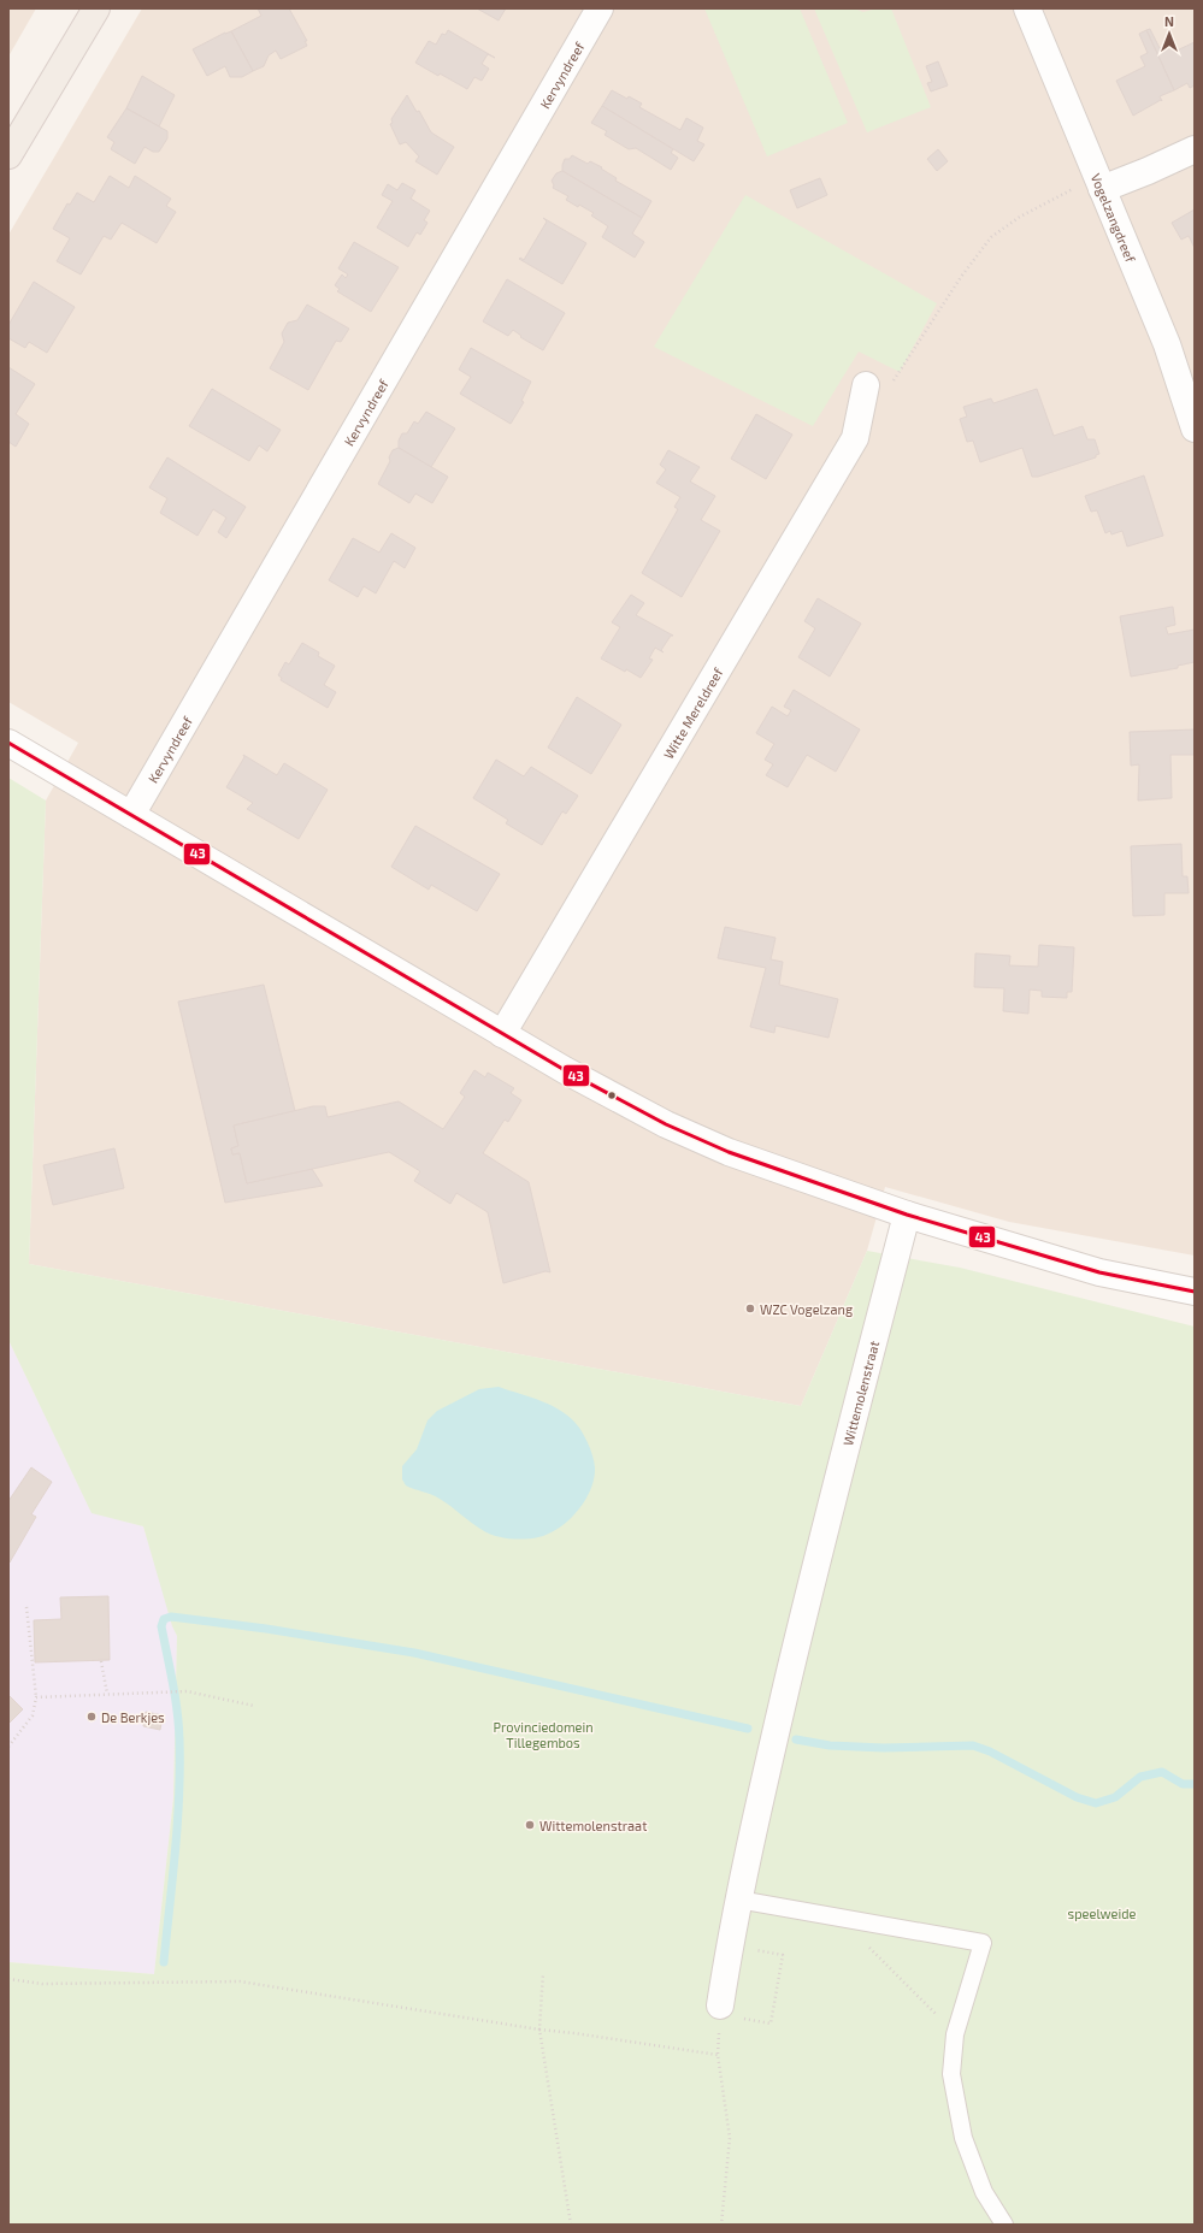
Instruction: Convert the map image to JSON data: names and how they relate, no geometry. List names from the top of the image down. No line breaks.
{"streets":{"street":["Kervyndreef","Vogelzangdreef","Witte Mereldreef","Wittemolenstraat"]},"parks":["Provinciedomein Tillegembos","speelweide"],"places":["WZC Vogelzang","De Berkjes","Wittemolenstraat"],"lines":["transit line 43"],"north":"top"}
